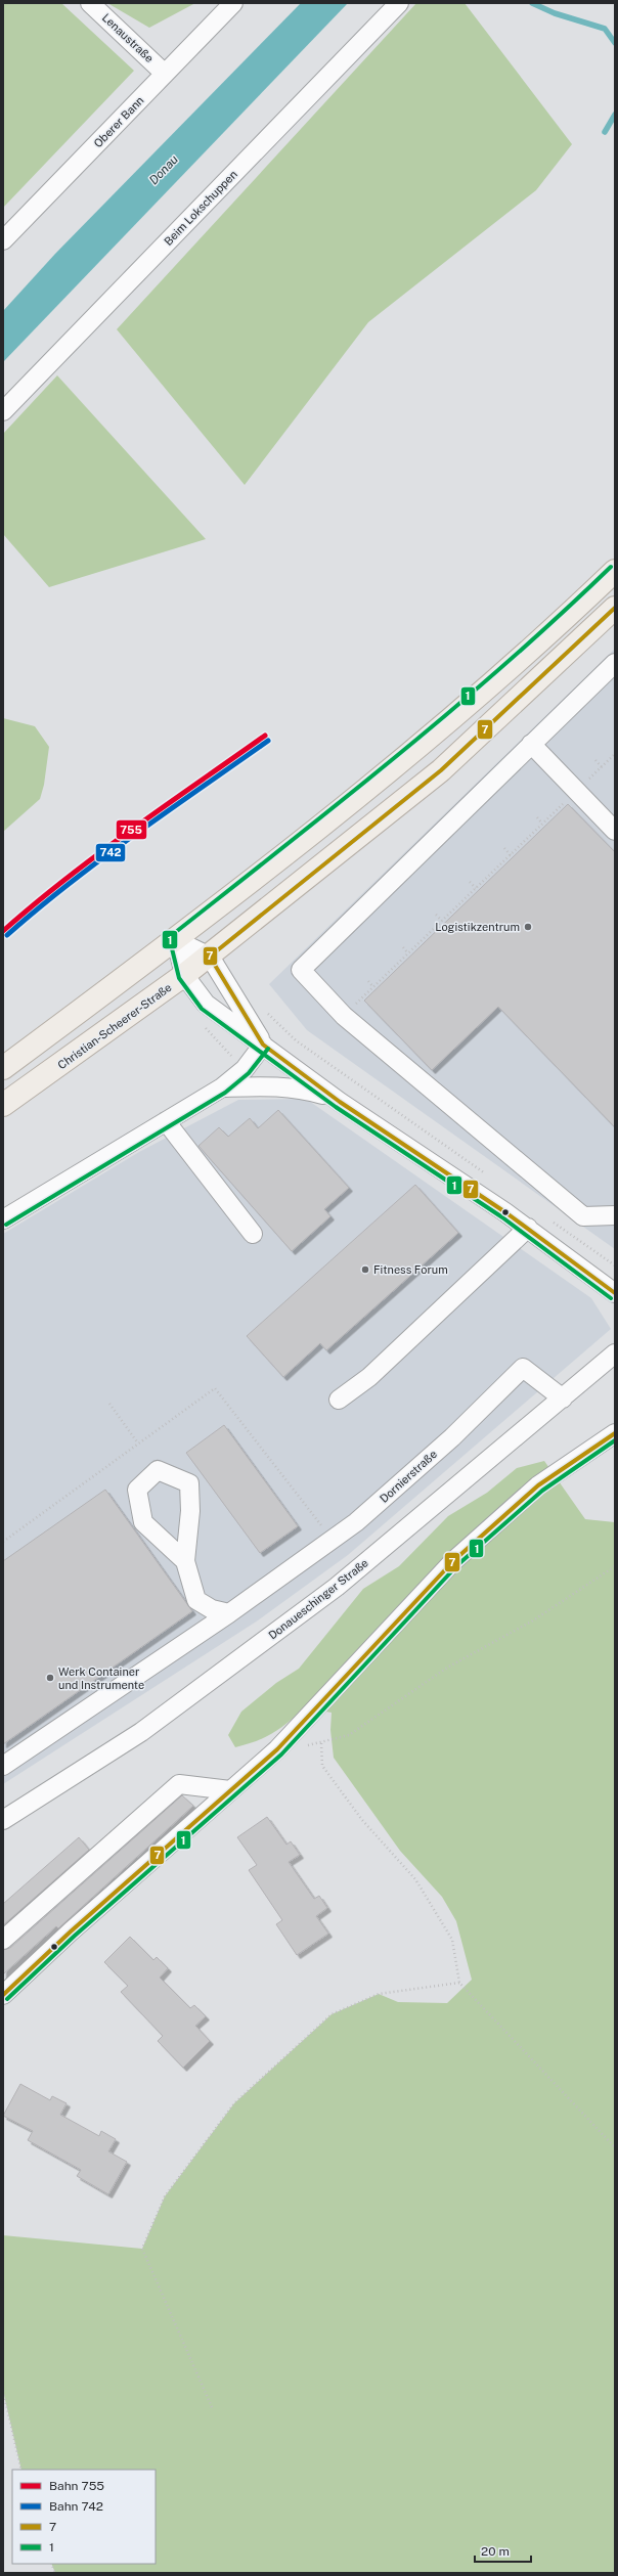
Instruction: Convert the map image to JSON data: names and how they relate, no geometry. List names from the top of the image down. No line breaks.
{"streets":{"main road":["Christian-Scheerer-Straße"],"street":["Lenaustraße","Oberer Bann","Beim Lokschuppen","Dornierstraße","Donaueschinger Straße"]},"crossings":[["Lenaustraße","Oberer Bann"],["Dornierstraße","Donaueschinger Straße"]],"water":["Donau"],"places":["Logistikzentrum","Fitness Forum","Werk Container und Instrumente"],"lines":["transit line 1","transit line 7","rail line 755","rail line 742"],"legend":["Bahn 755","Bahn 742","7","1"],"scale_bar":"20 m"}
